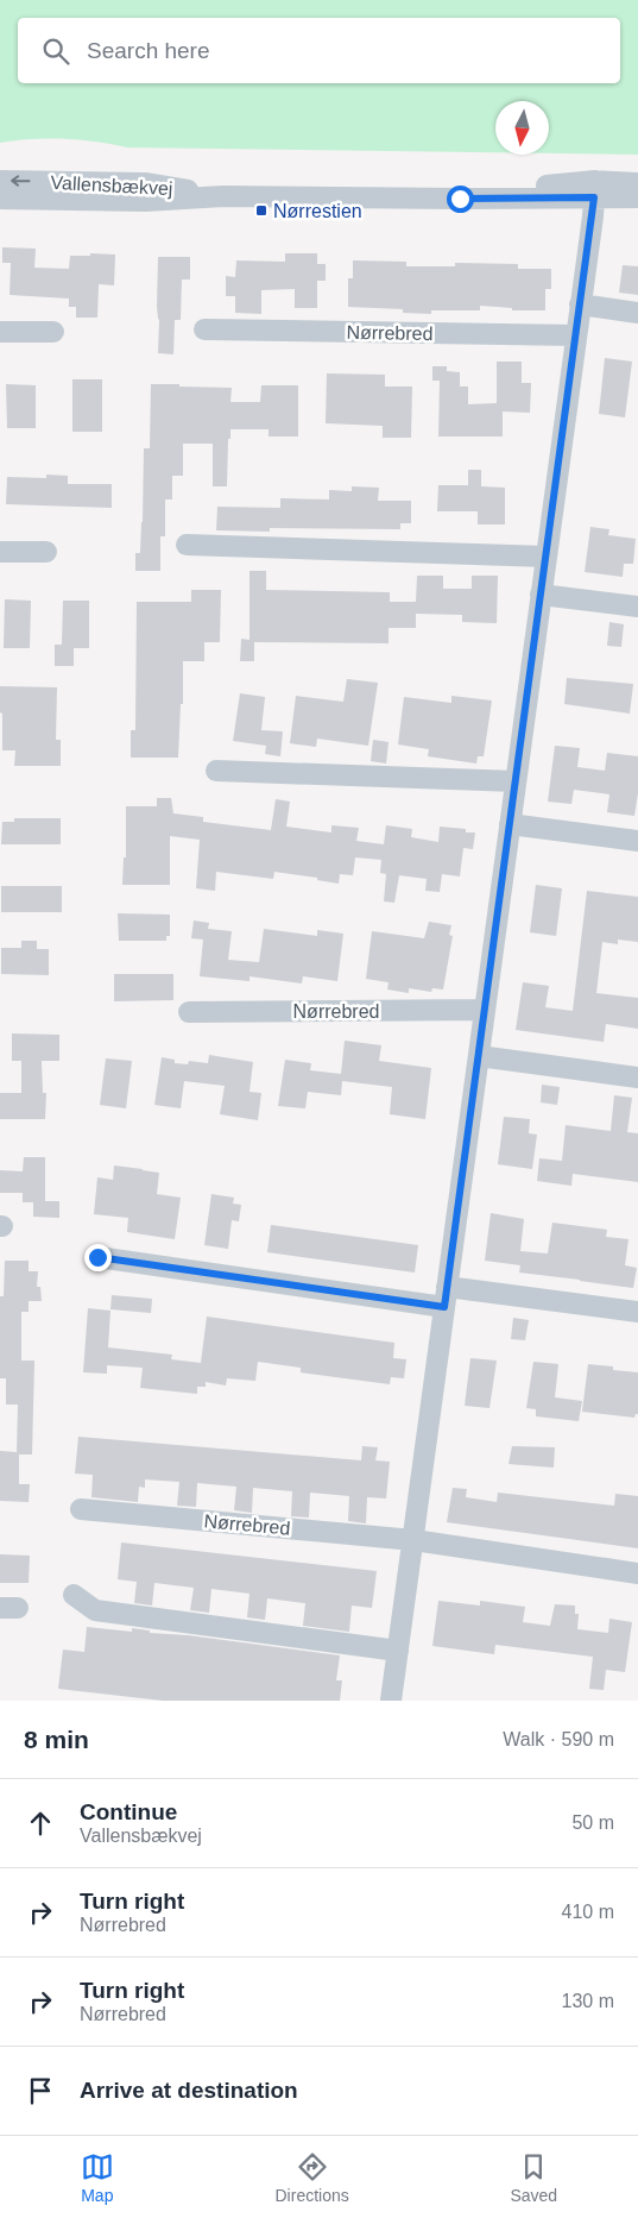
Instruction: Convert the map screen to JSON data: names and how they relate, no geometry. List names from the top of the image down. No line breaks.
{"streets":{"street":["Vallensbækvej","Nørrebred"]},"places":{"transit":["Nørrestien"]},"north":"bottom","page":{"search":"Search here","heading":["8 min","Walk · 590 m"],"list":[["Continue","Vallensbækvej","50 m"],["Turn right","Nørrebred","410 m"],["Turn right","Nørrebred","130 m"],"Arrive at destination"],"nav":["Map","Directions","Saved"]}}
